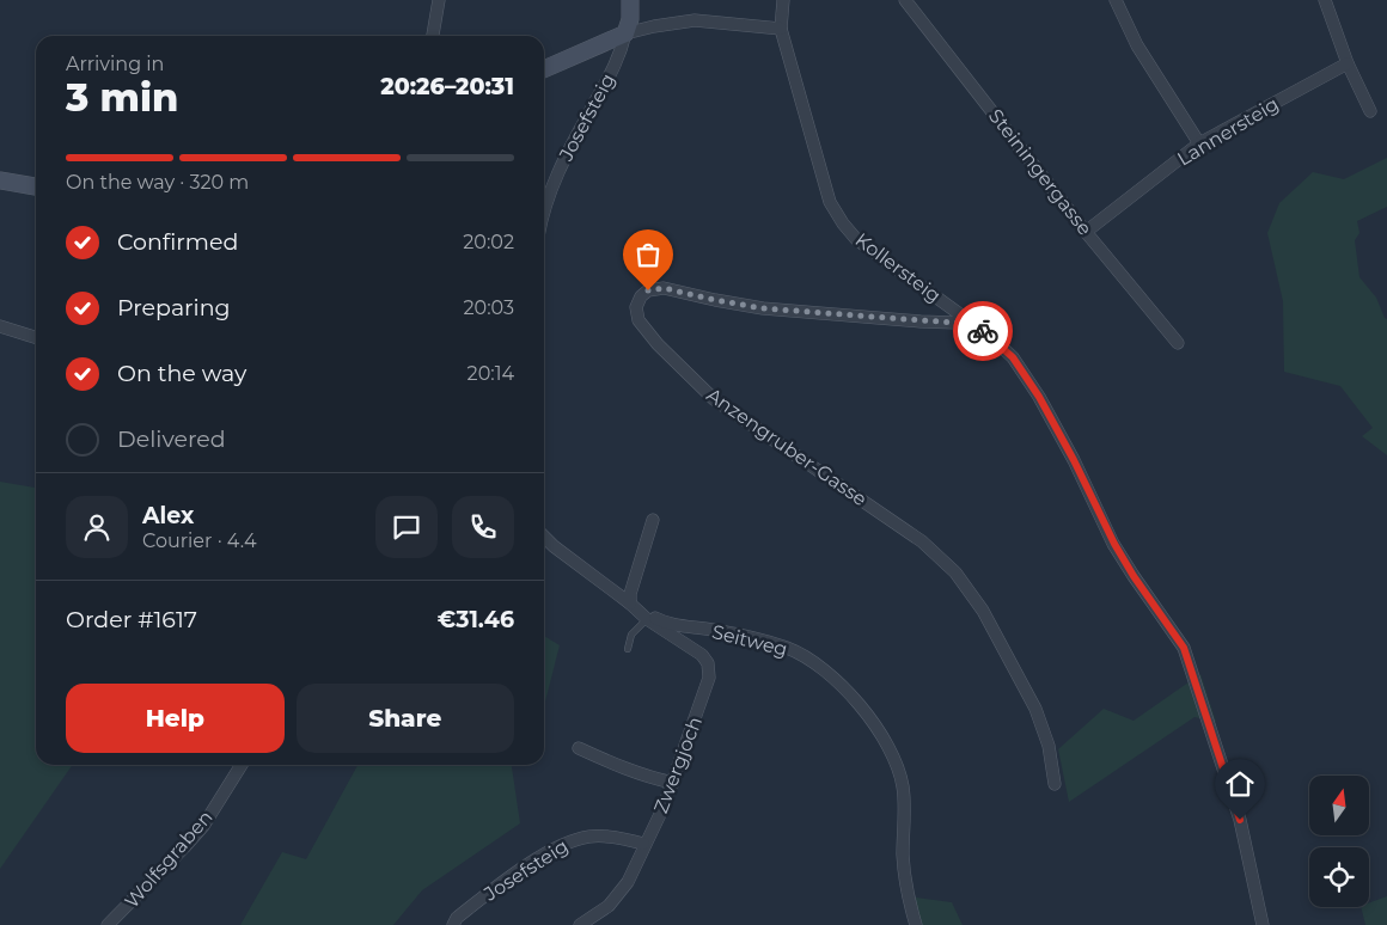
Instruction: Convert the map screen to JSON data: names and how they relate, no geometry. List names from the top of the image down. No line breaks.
{"streets":{"street":["Josefsteig","Lannersteig","Steiningergasse","Kollersteig","Anzengruber-Gasse","Seitweg","Zwergjoch","Wolfsgraben"]},"crossings":[["Josefsteig","Zwergjoch"],["Lannersteig","Steiningergasse"],["Kollersteig","Anzengruber-Gasse"],["Seitweg","Zwergjoch"]],"north":"top","page":{"heading":["3 min","Arriving in","20:26–20:31"],"panel":["Alex","Courier · 4.4","Order #1617","€31.46"],"bar":"On the way · 320 m","list":[["Confirmed","20:02"],["Preparing","20:03"],["On the way","20:14"],"Delivered"],"buttons":["Help","Share"]}}
